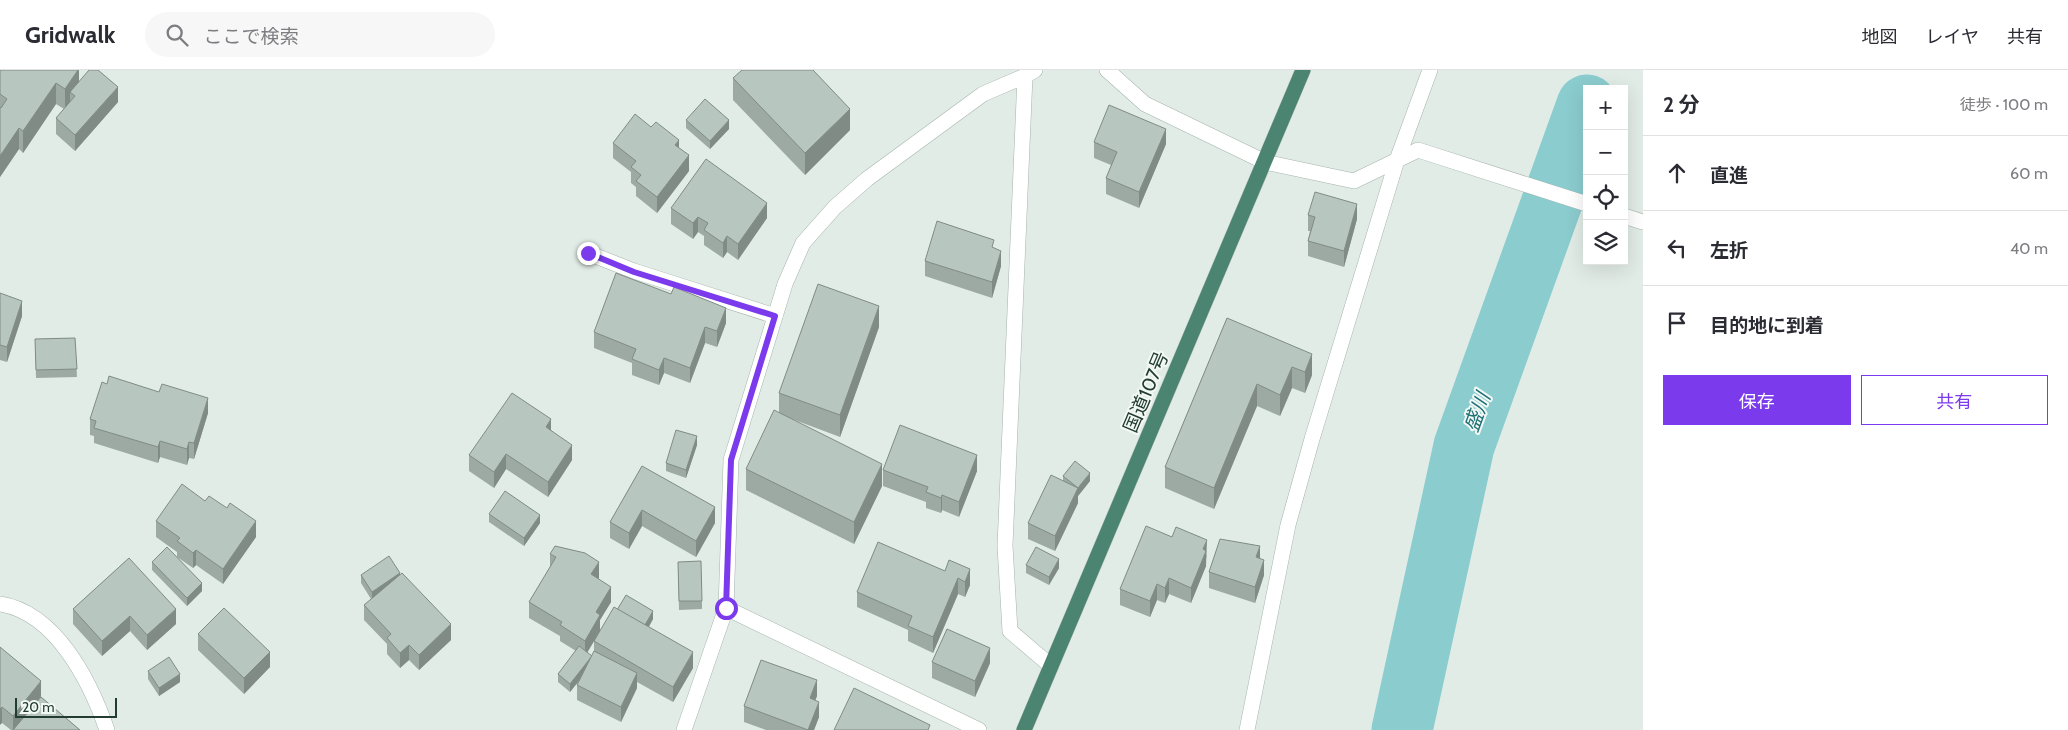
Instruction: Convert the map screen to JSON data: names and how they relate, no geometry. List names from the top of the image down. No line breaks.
{"streets":{"highway":["国道107号"]},"water":["盛川"],"scale_bar":"20 m","page":{"header":"Gridwalk","search":"ここで検索","nav":["地図","レイヤ","共有"],"heading":["2 分","徒歩 · 100 m"],"map_buttons":["+","−"],"list":[["直進","60 m"],["左折","40 m"],"目的地に到着"],"buttons":["保存","共有"],"scale":"20 m"}}
